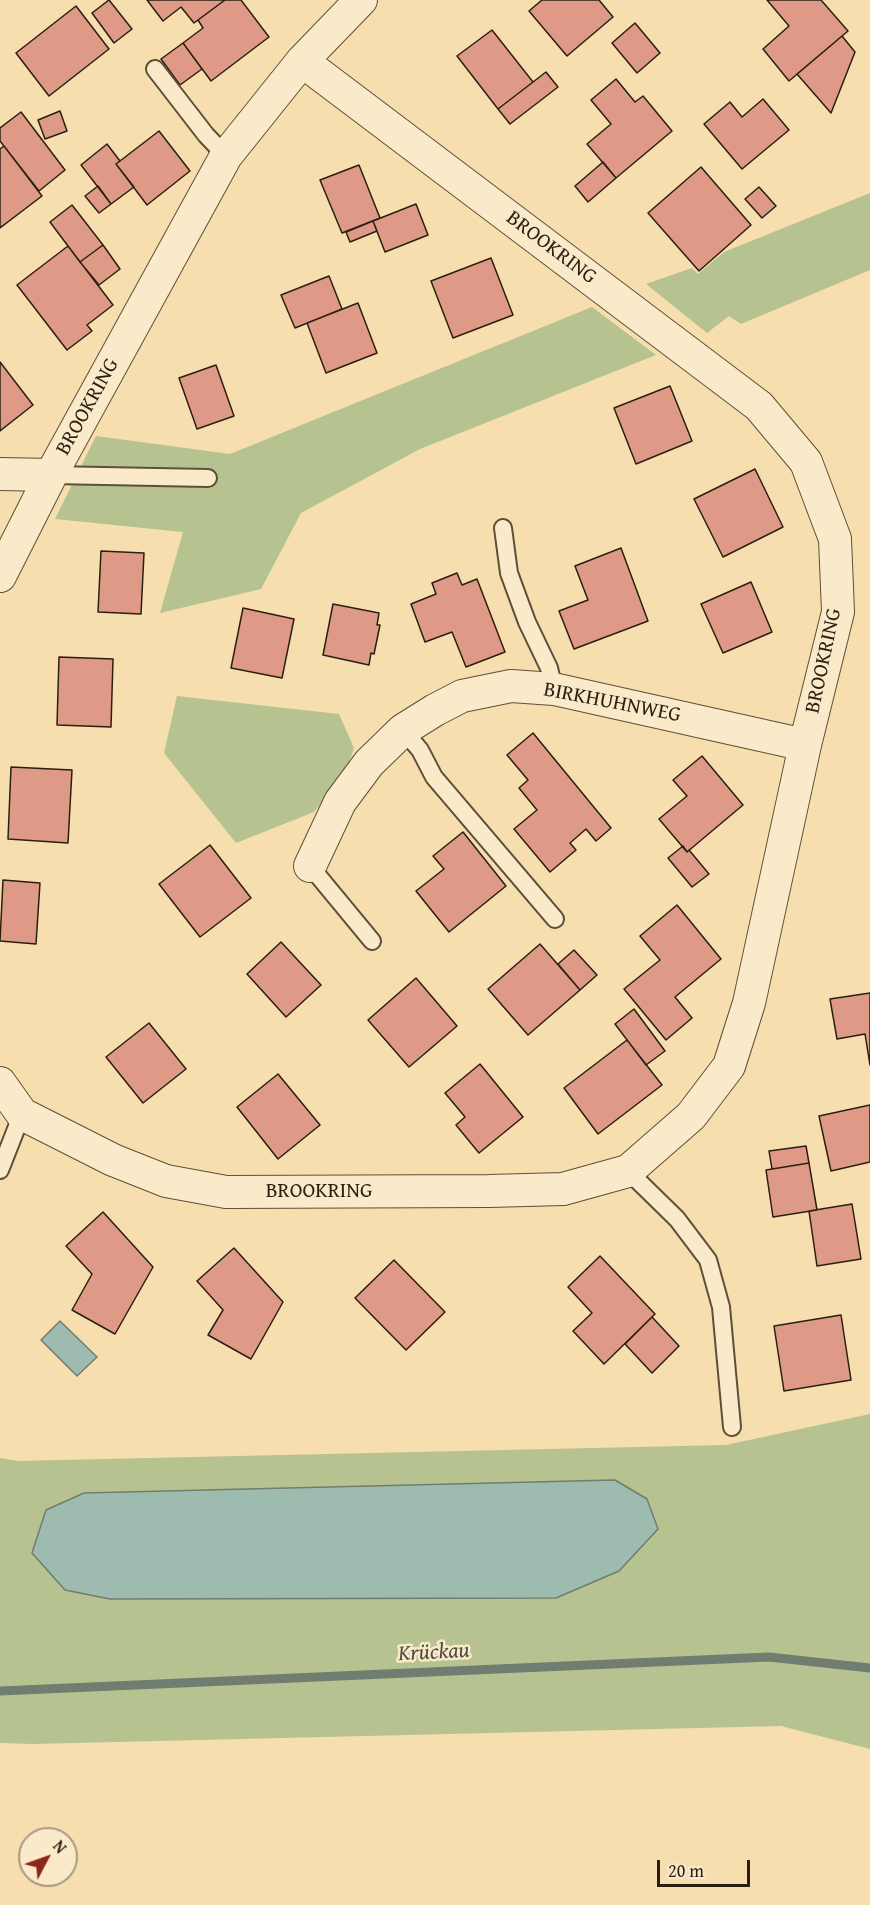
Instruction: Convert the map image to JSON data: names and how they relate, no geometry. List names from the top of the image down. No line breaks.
{"streets":{"street":["BROOKRING","BIRKHUHNWEG"]},"crossings":[["BROOKRING","BIRKHUHNWEG"]],"water":["Krückau"],"scale_bar":"20 m","north":"top right"}
